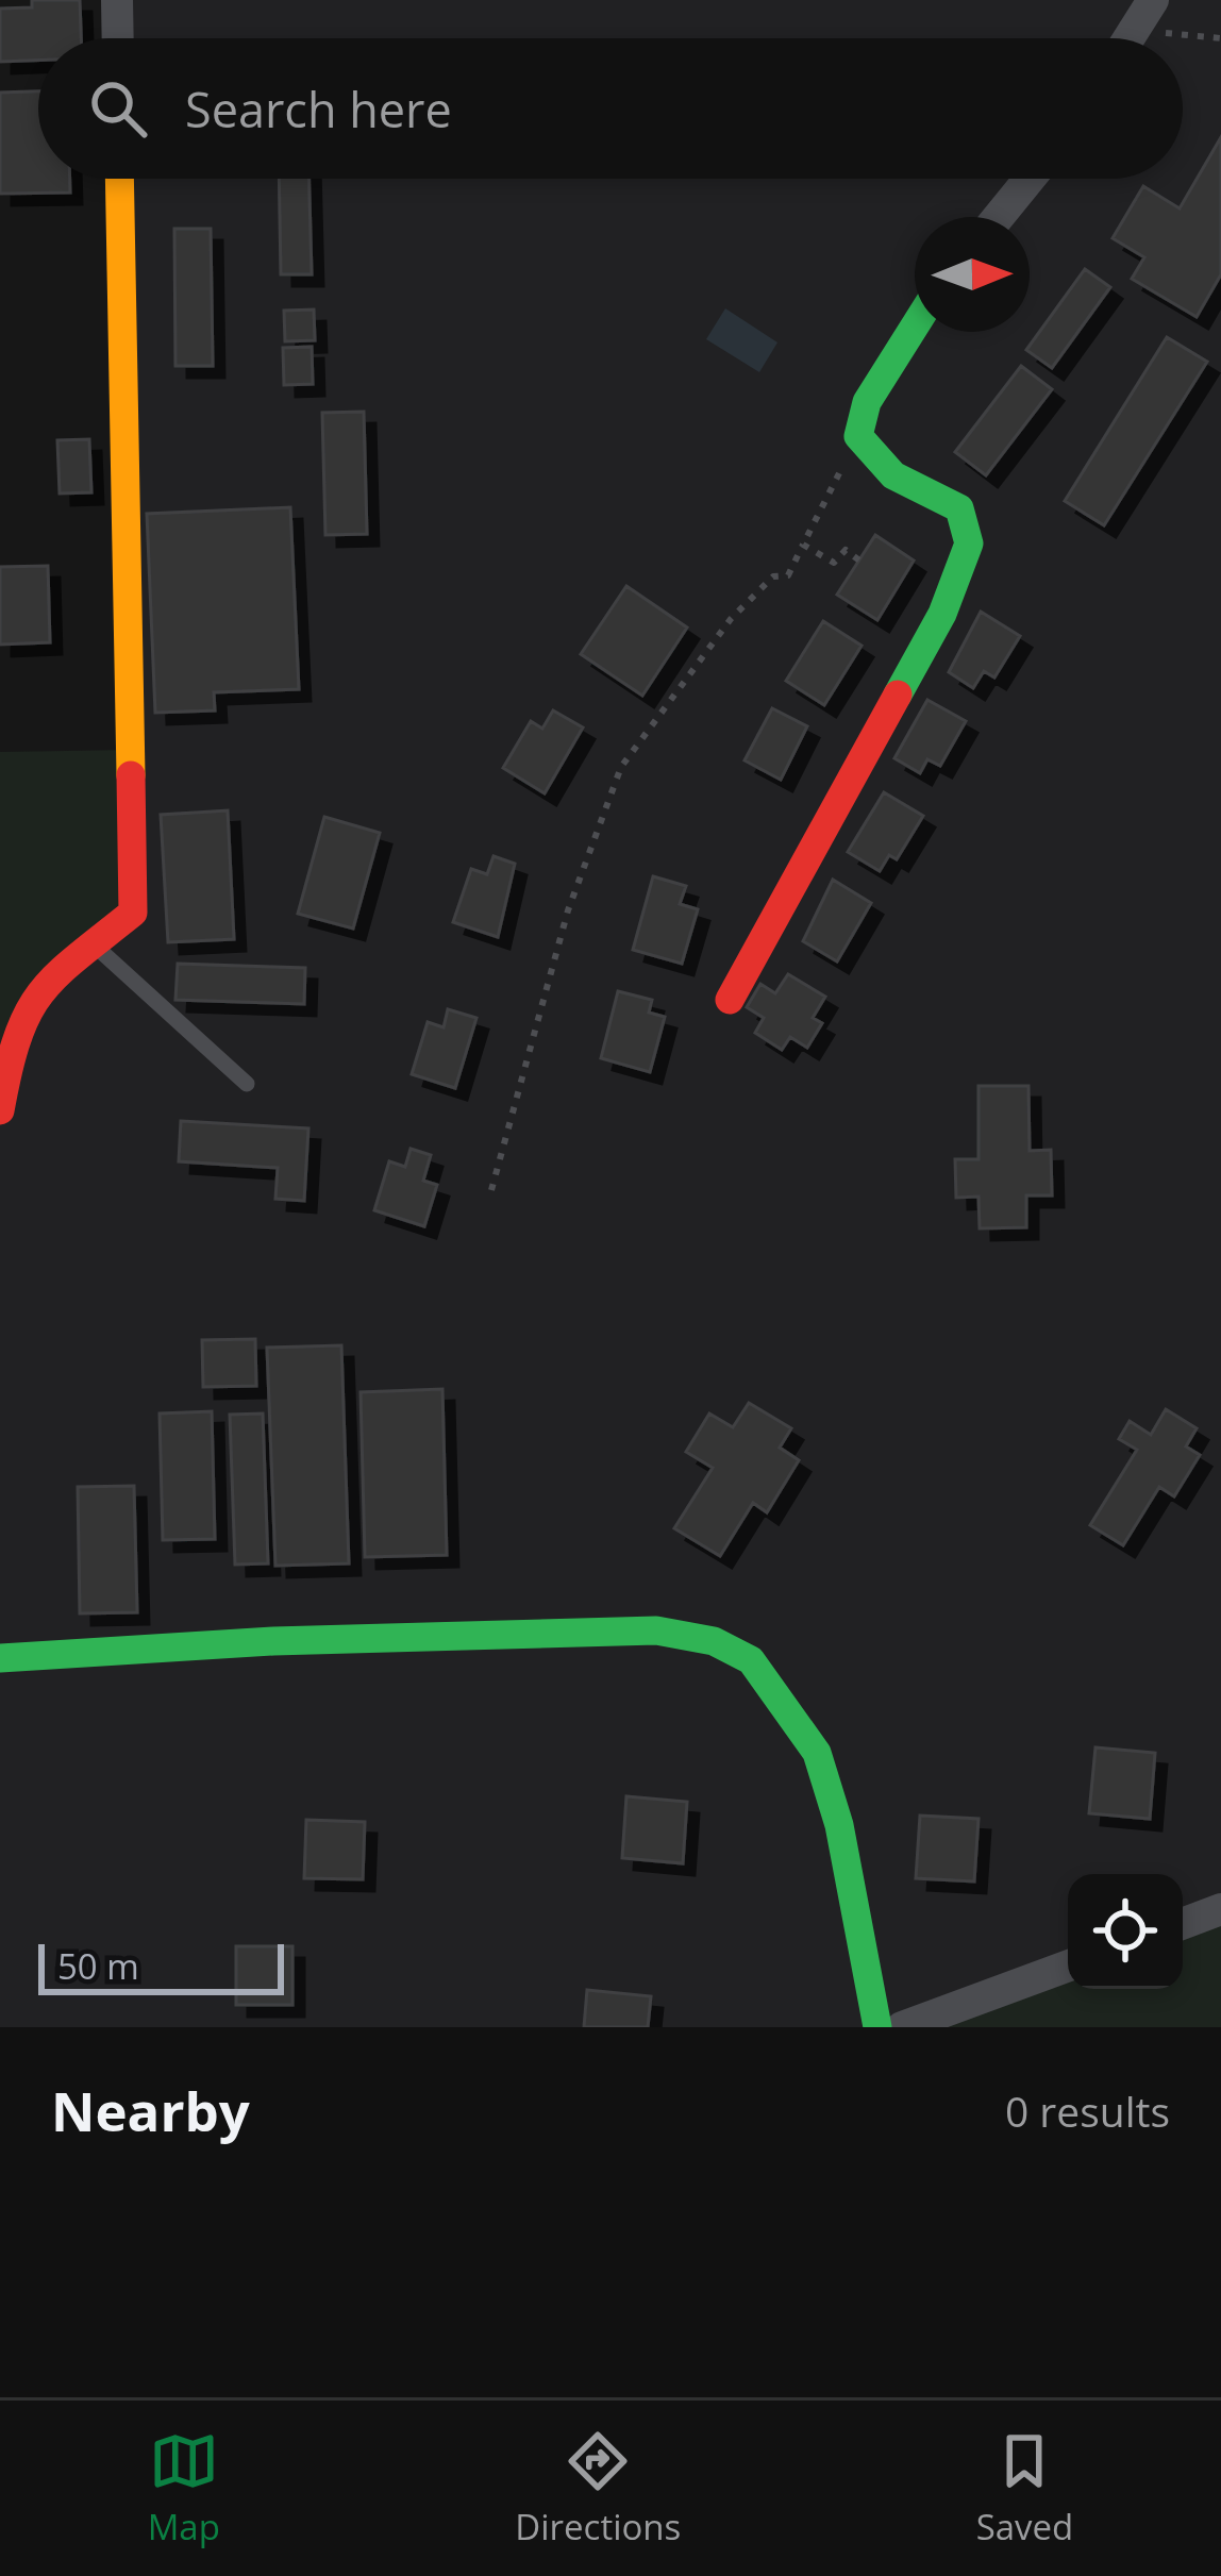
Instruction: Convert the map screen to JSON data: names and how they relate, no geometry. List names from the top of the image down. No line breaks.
{"scale_bar":"50 m","north":"right","page":{"search":"Search here","scale":"50 m","heading":["Nearby","0 results"],"nav":["Map","Directions","Saved"]}}
